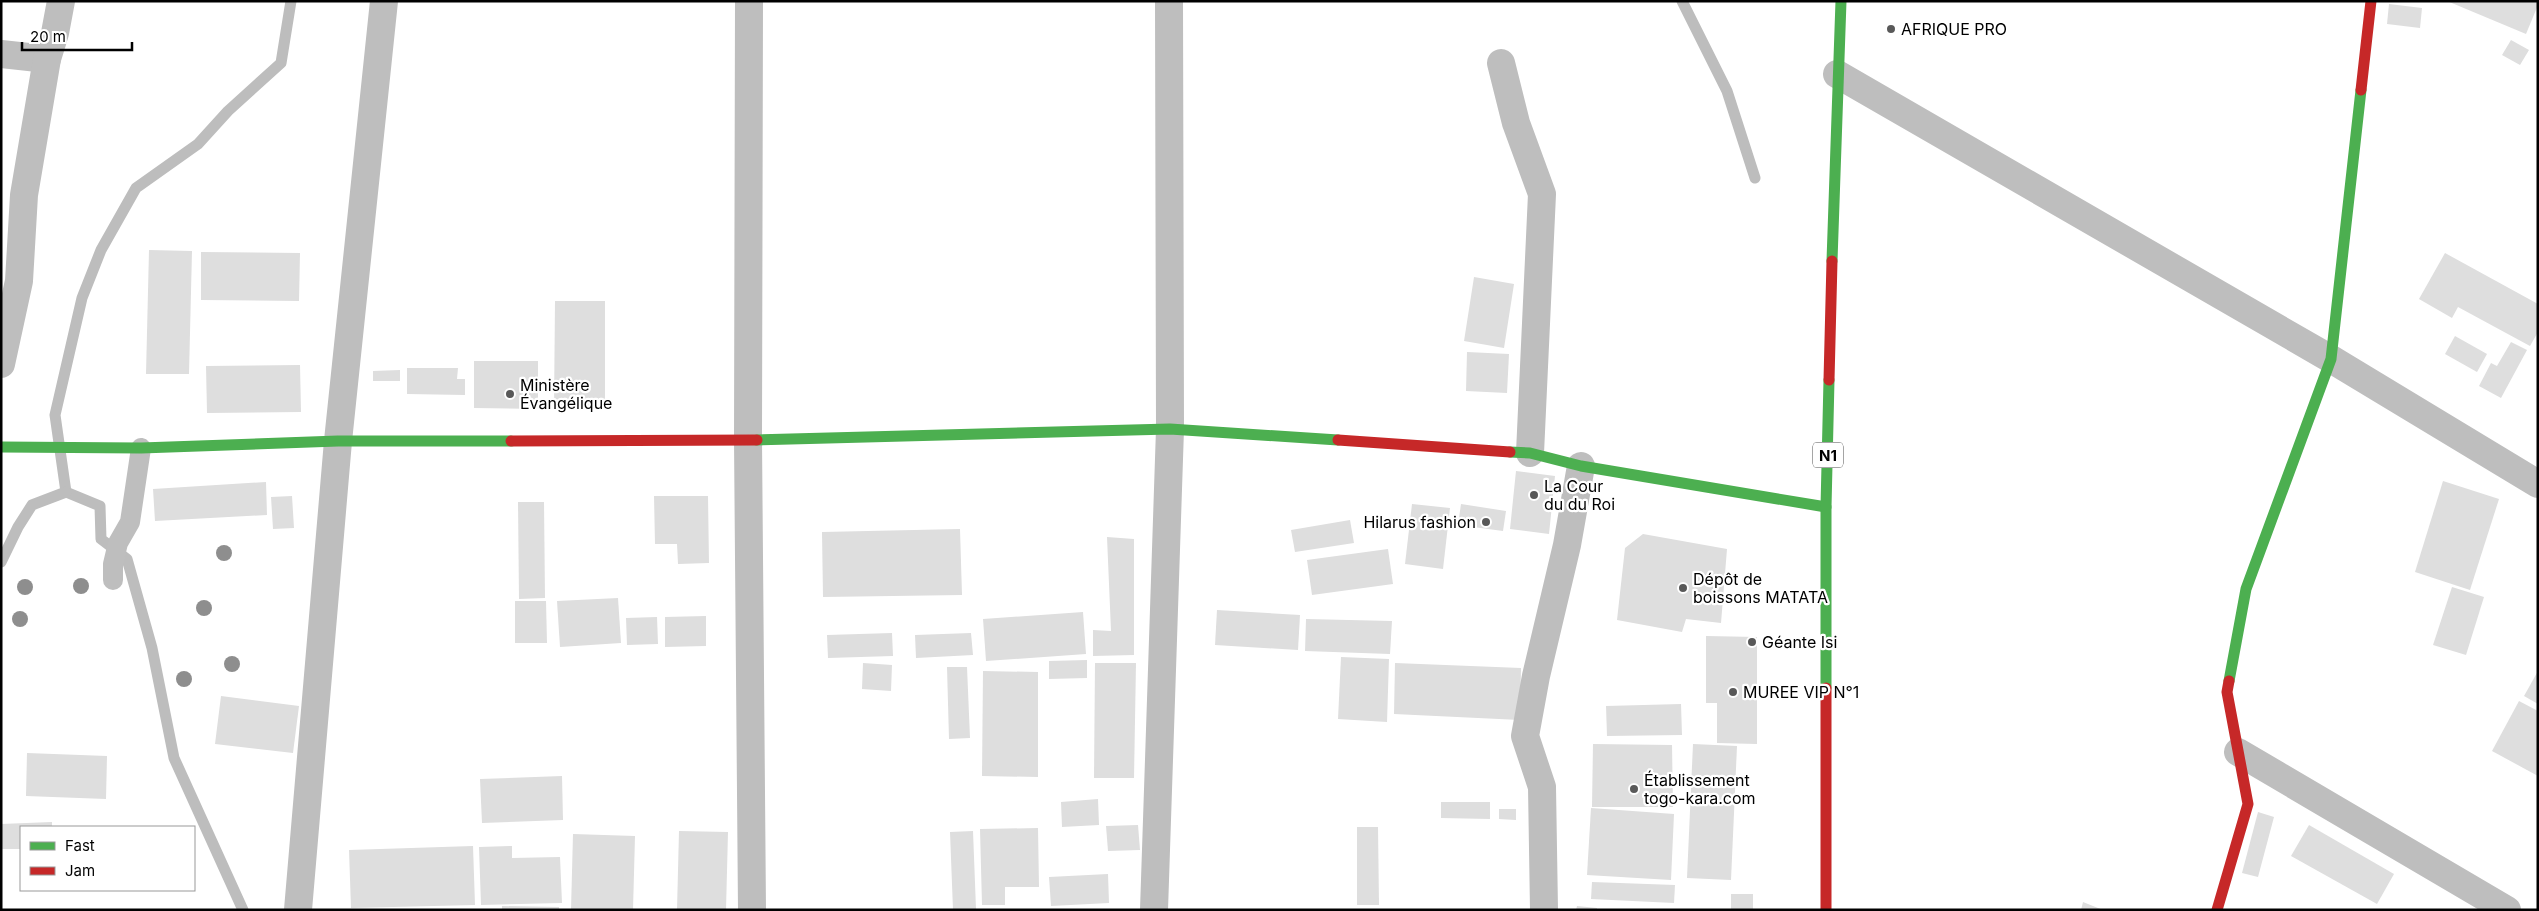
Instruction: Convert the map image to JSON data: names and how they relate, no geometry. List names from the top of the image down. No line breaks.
{"streets":{"main road":["N1"]},"places":["AFRIQUE PRO","Ministère Évangélique","La Cour du du Roi","Hilarus fashion","Dépôt de boissons MATATA","Géante Isi","MUREE VIP N°1","Établissement togo-kara.com"],"legend":["Fast","Jam"],"scale_bar":"20 m"}
